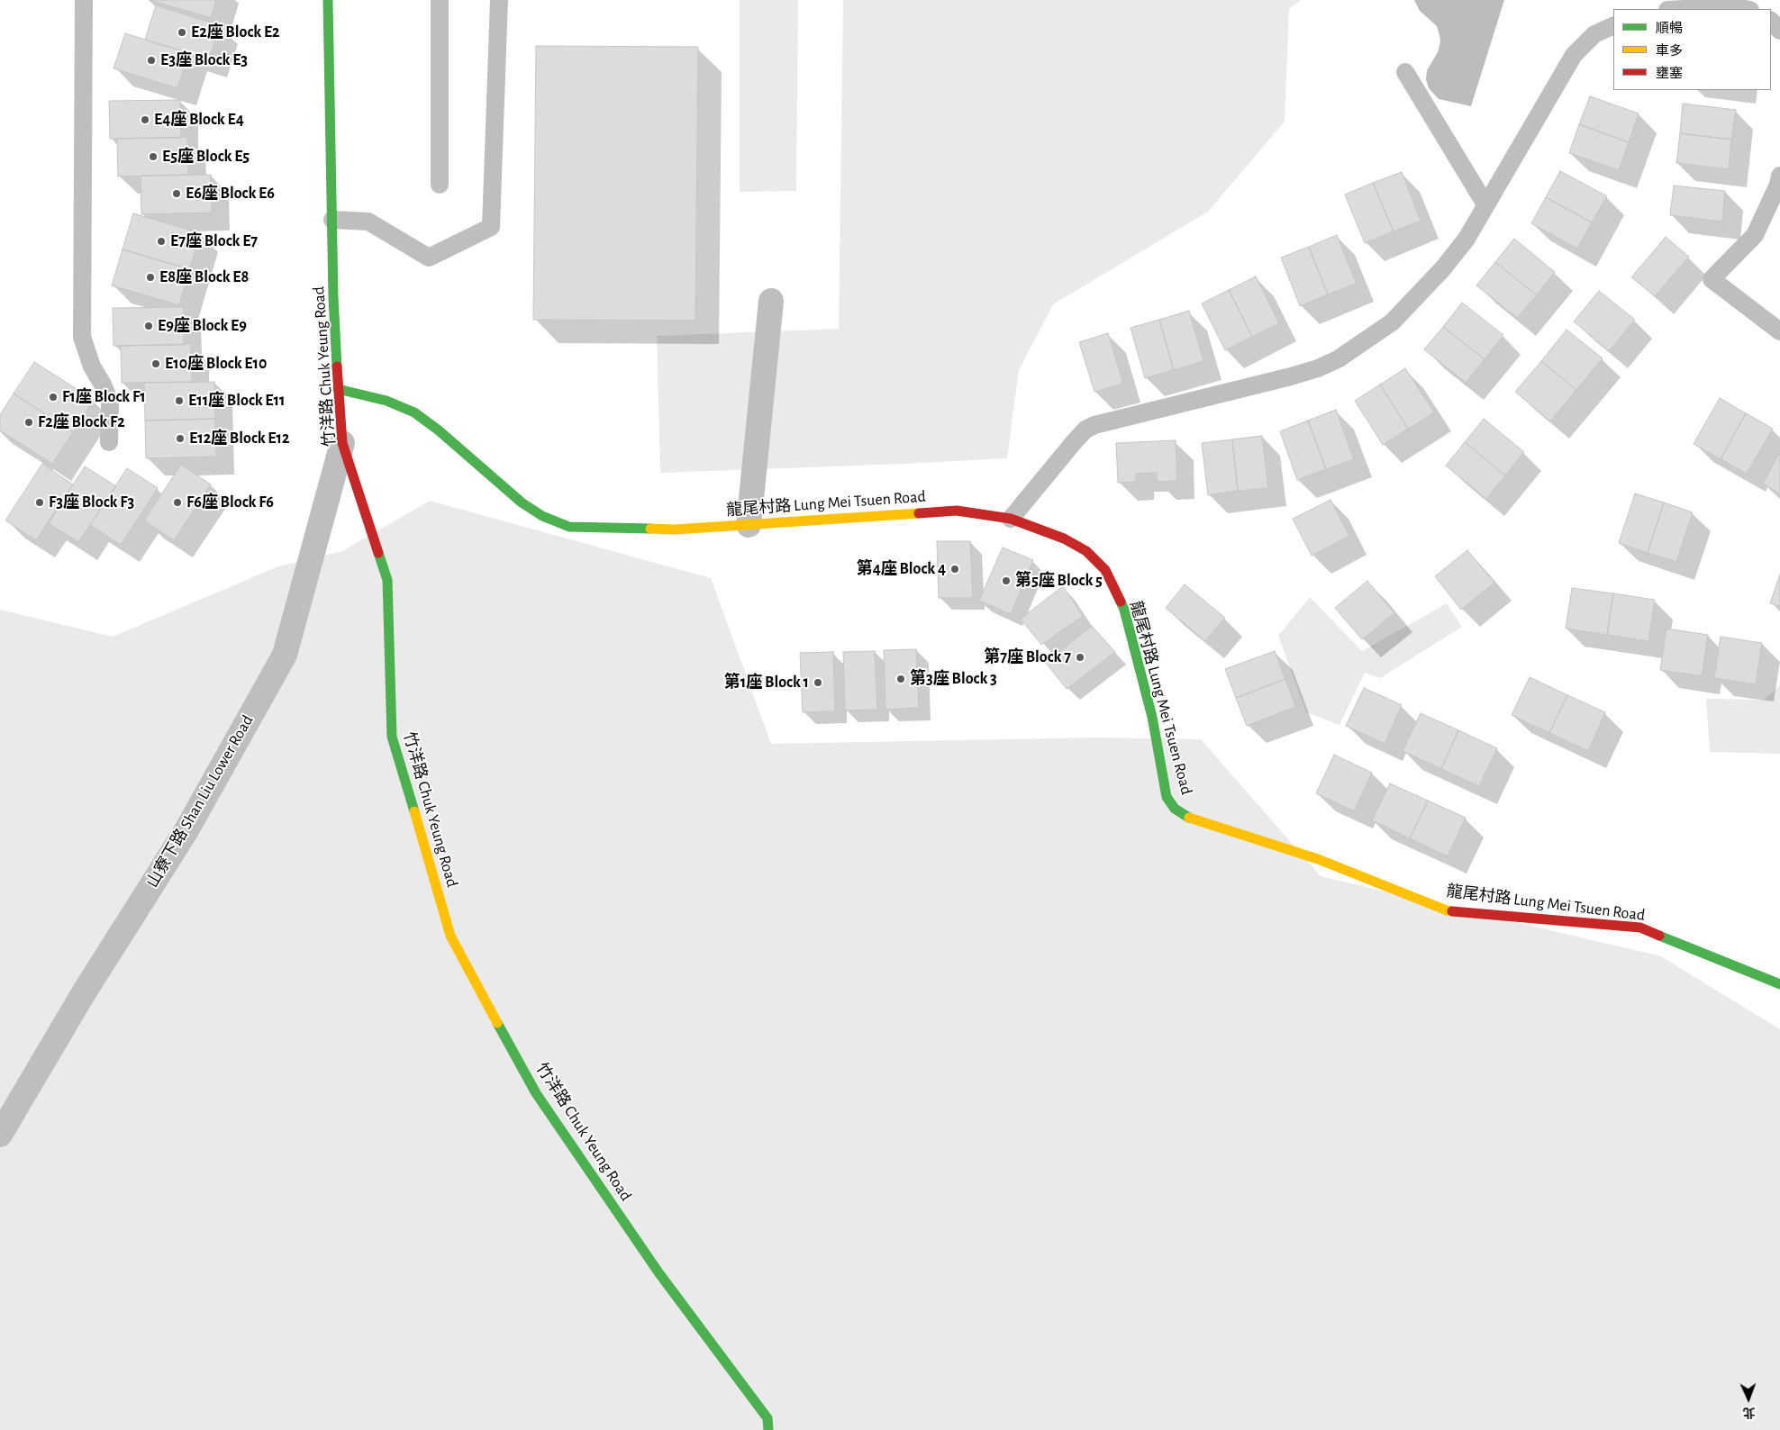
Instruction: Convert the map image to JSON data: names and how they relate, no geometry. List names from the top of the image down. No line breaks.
{"streets":{"street":["竹洋路 Chuk Yeung Road","龍尾村路 Lung Mei Tsuen Road","山寮下路 Shan Liu Lower Road"]},"crossings":[["竹洋路 Chuk Yeung Road","龍尾村路 Lung Mei Tsuen Road"],["竹洋路 Chuk Yeung Road","山寮下路 Shan Liu Lower Road"]],"places":["E2座 Block E2","E3座 Block E3","E4座 Block E4","E5座 Block E5","E6座 Block E6","E7座 Block E7","E8座 Block E8","E9座 Block E9","E10座 Block E10","F1座 Block F1","E11座 Block E11","F2座 Block F2","E12座 Block E12","F3座 Block F3","F6座 Block F6","第4座 Block 4","第5座 Block 5","第7座 Block 7","第3座 Block 3","第1座 Block 1"],"legend":["順暢","車多","壅塞"],"north":"bottom"}
